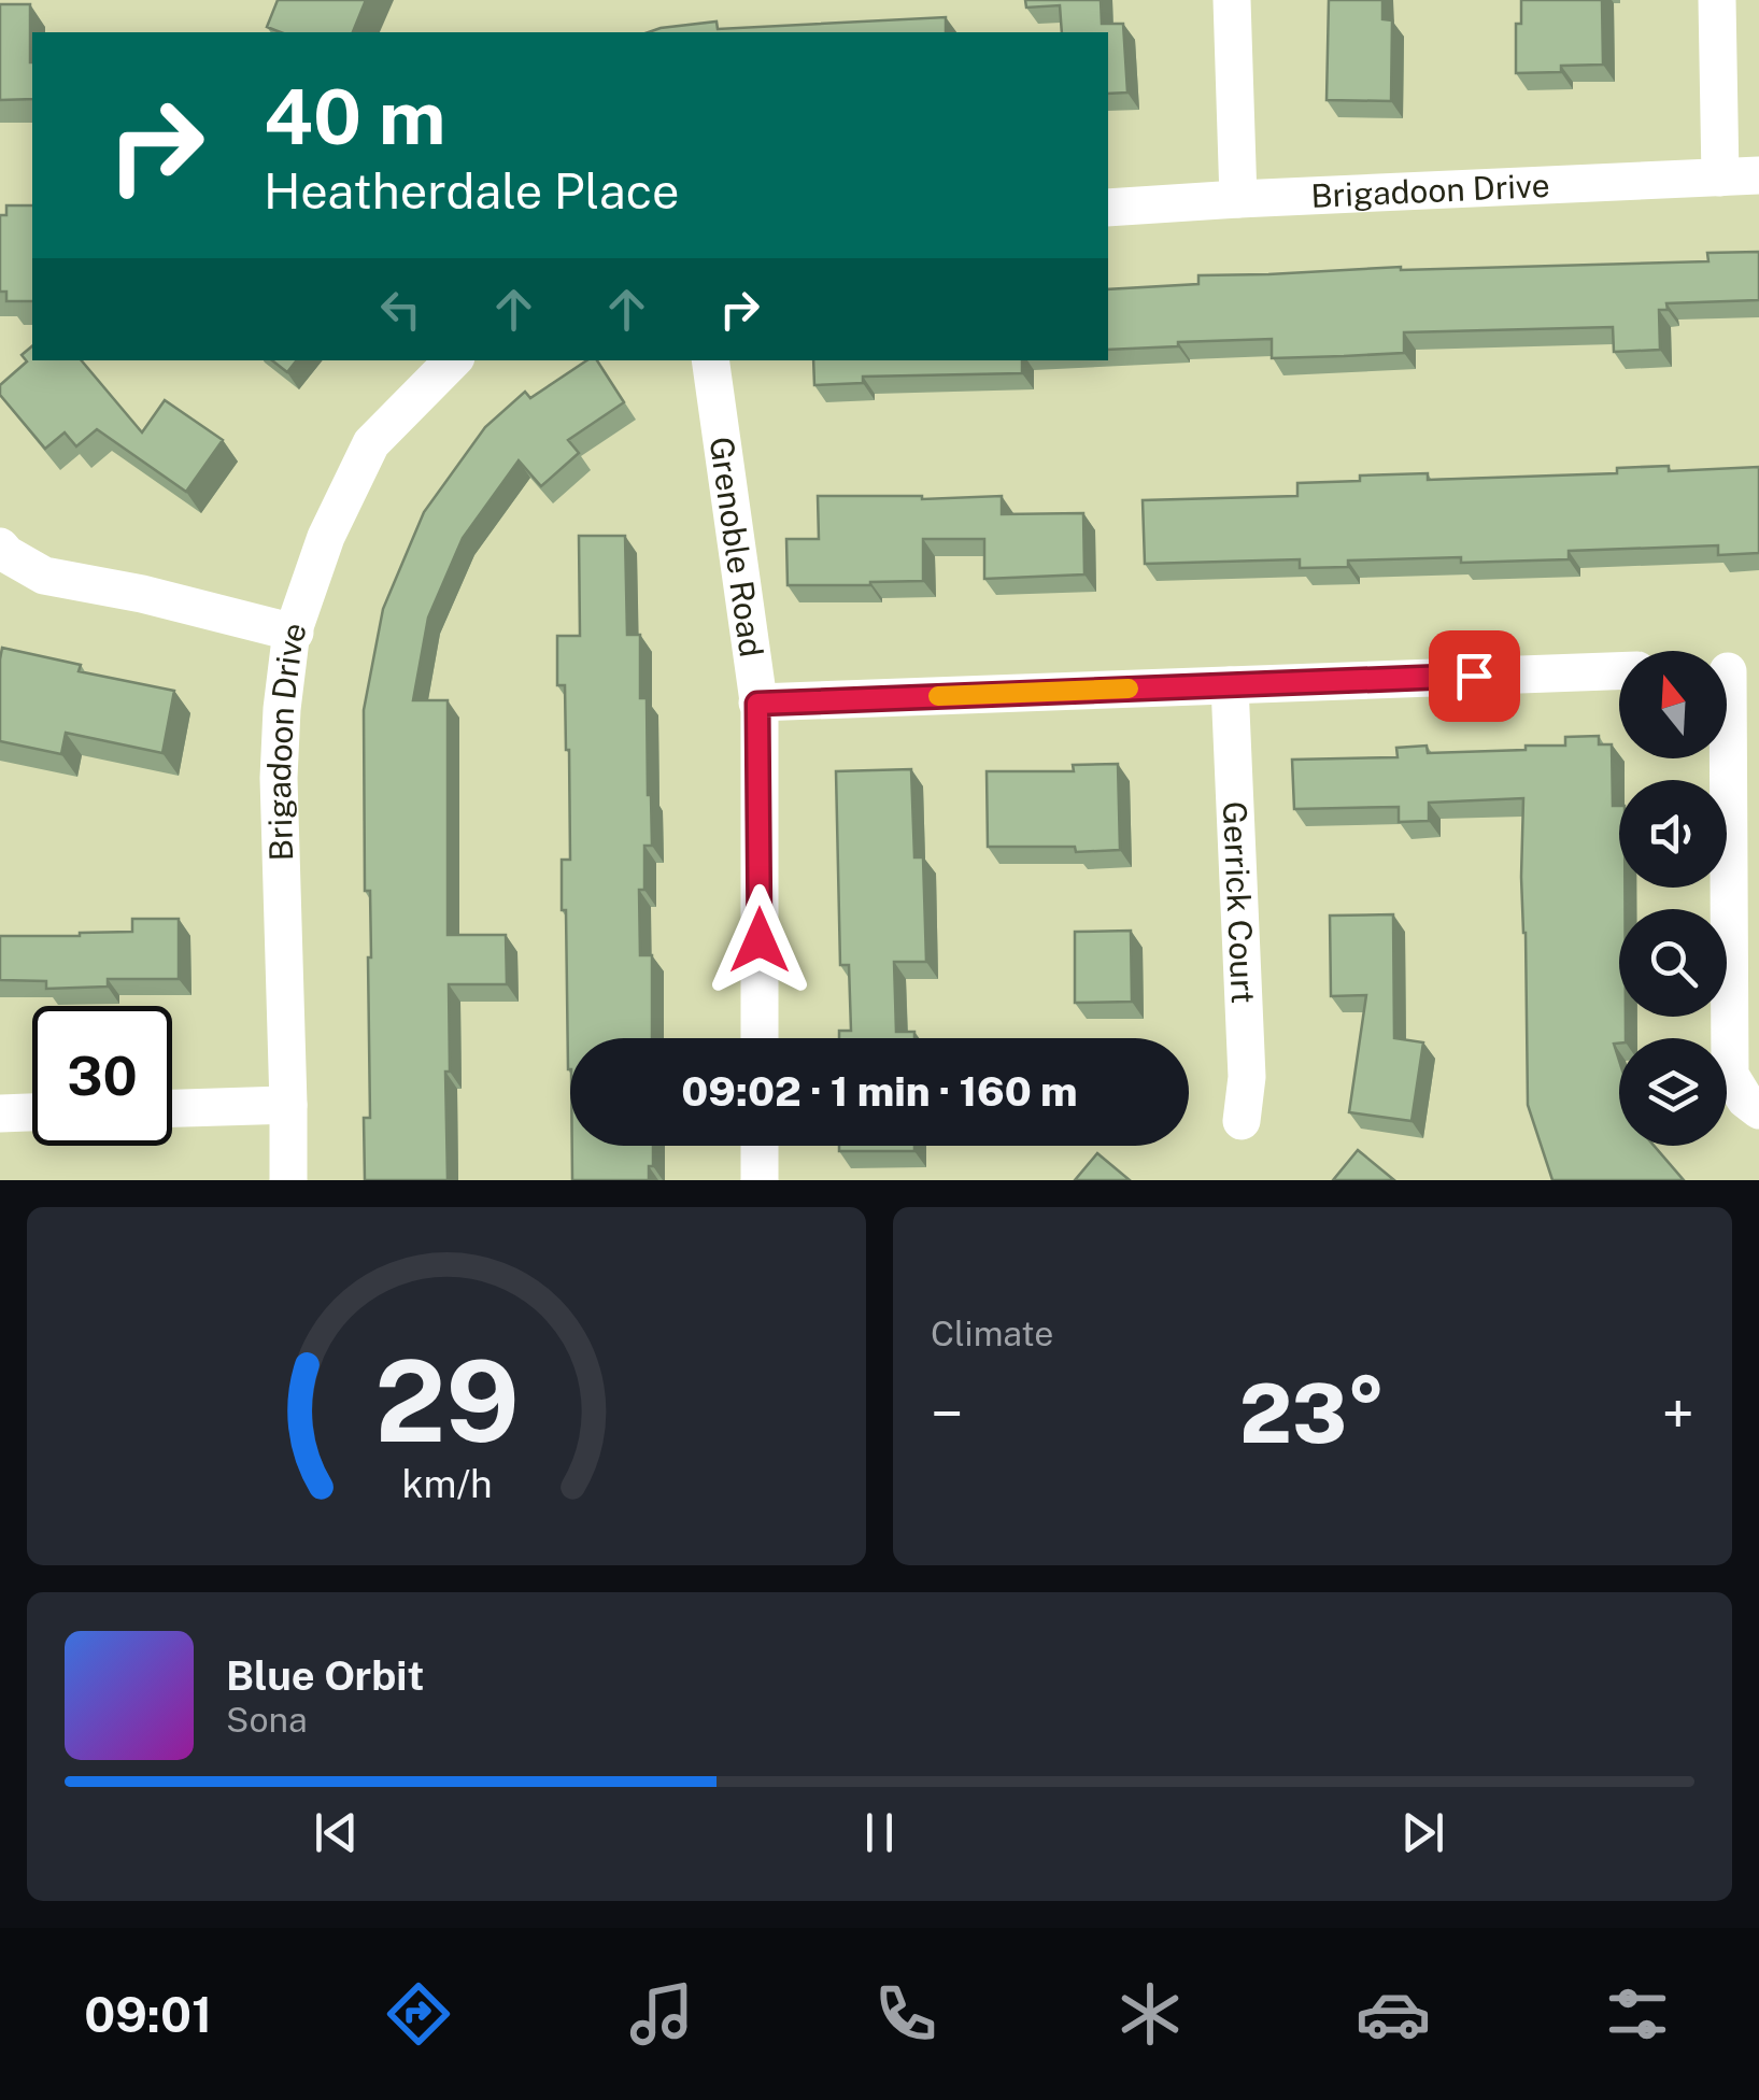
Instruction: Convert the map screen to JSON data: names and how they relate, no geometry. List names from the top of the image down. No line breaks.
{"streets":{"street":["Brigadoon Drive","Grenoble Road","Gerrick Court"]},"north":"top","page":{"turn":["40 m","Heatherdale Place"],"limit":"30","trip":"09:02 · 1 min · 160 m","tile":"Climate","heat":["−","23°","+"],"song":["Blue Orbit","Sona"],"tabs":"09:01","gauge":["29","km/h"]}}
